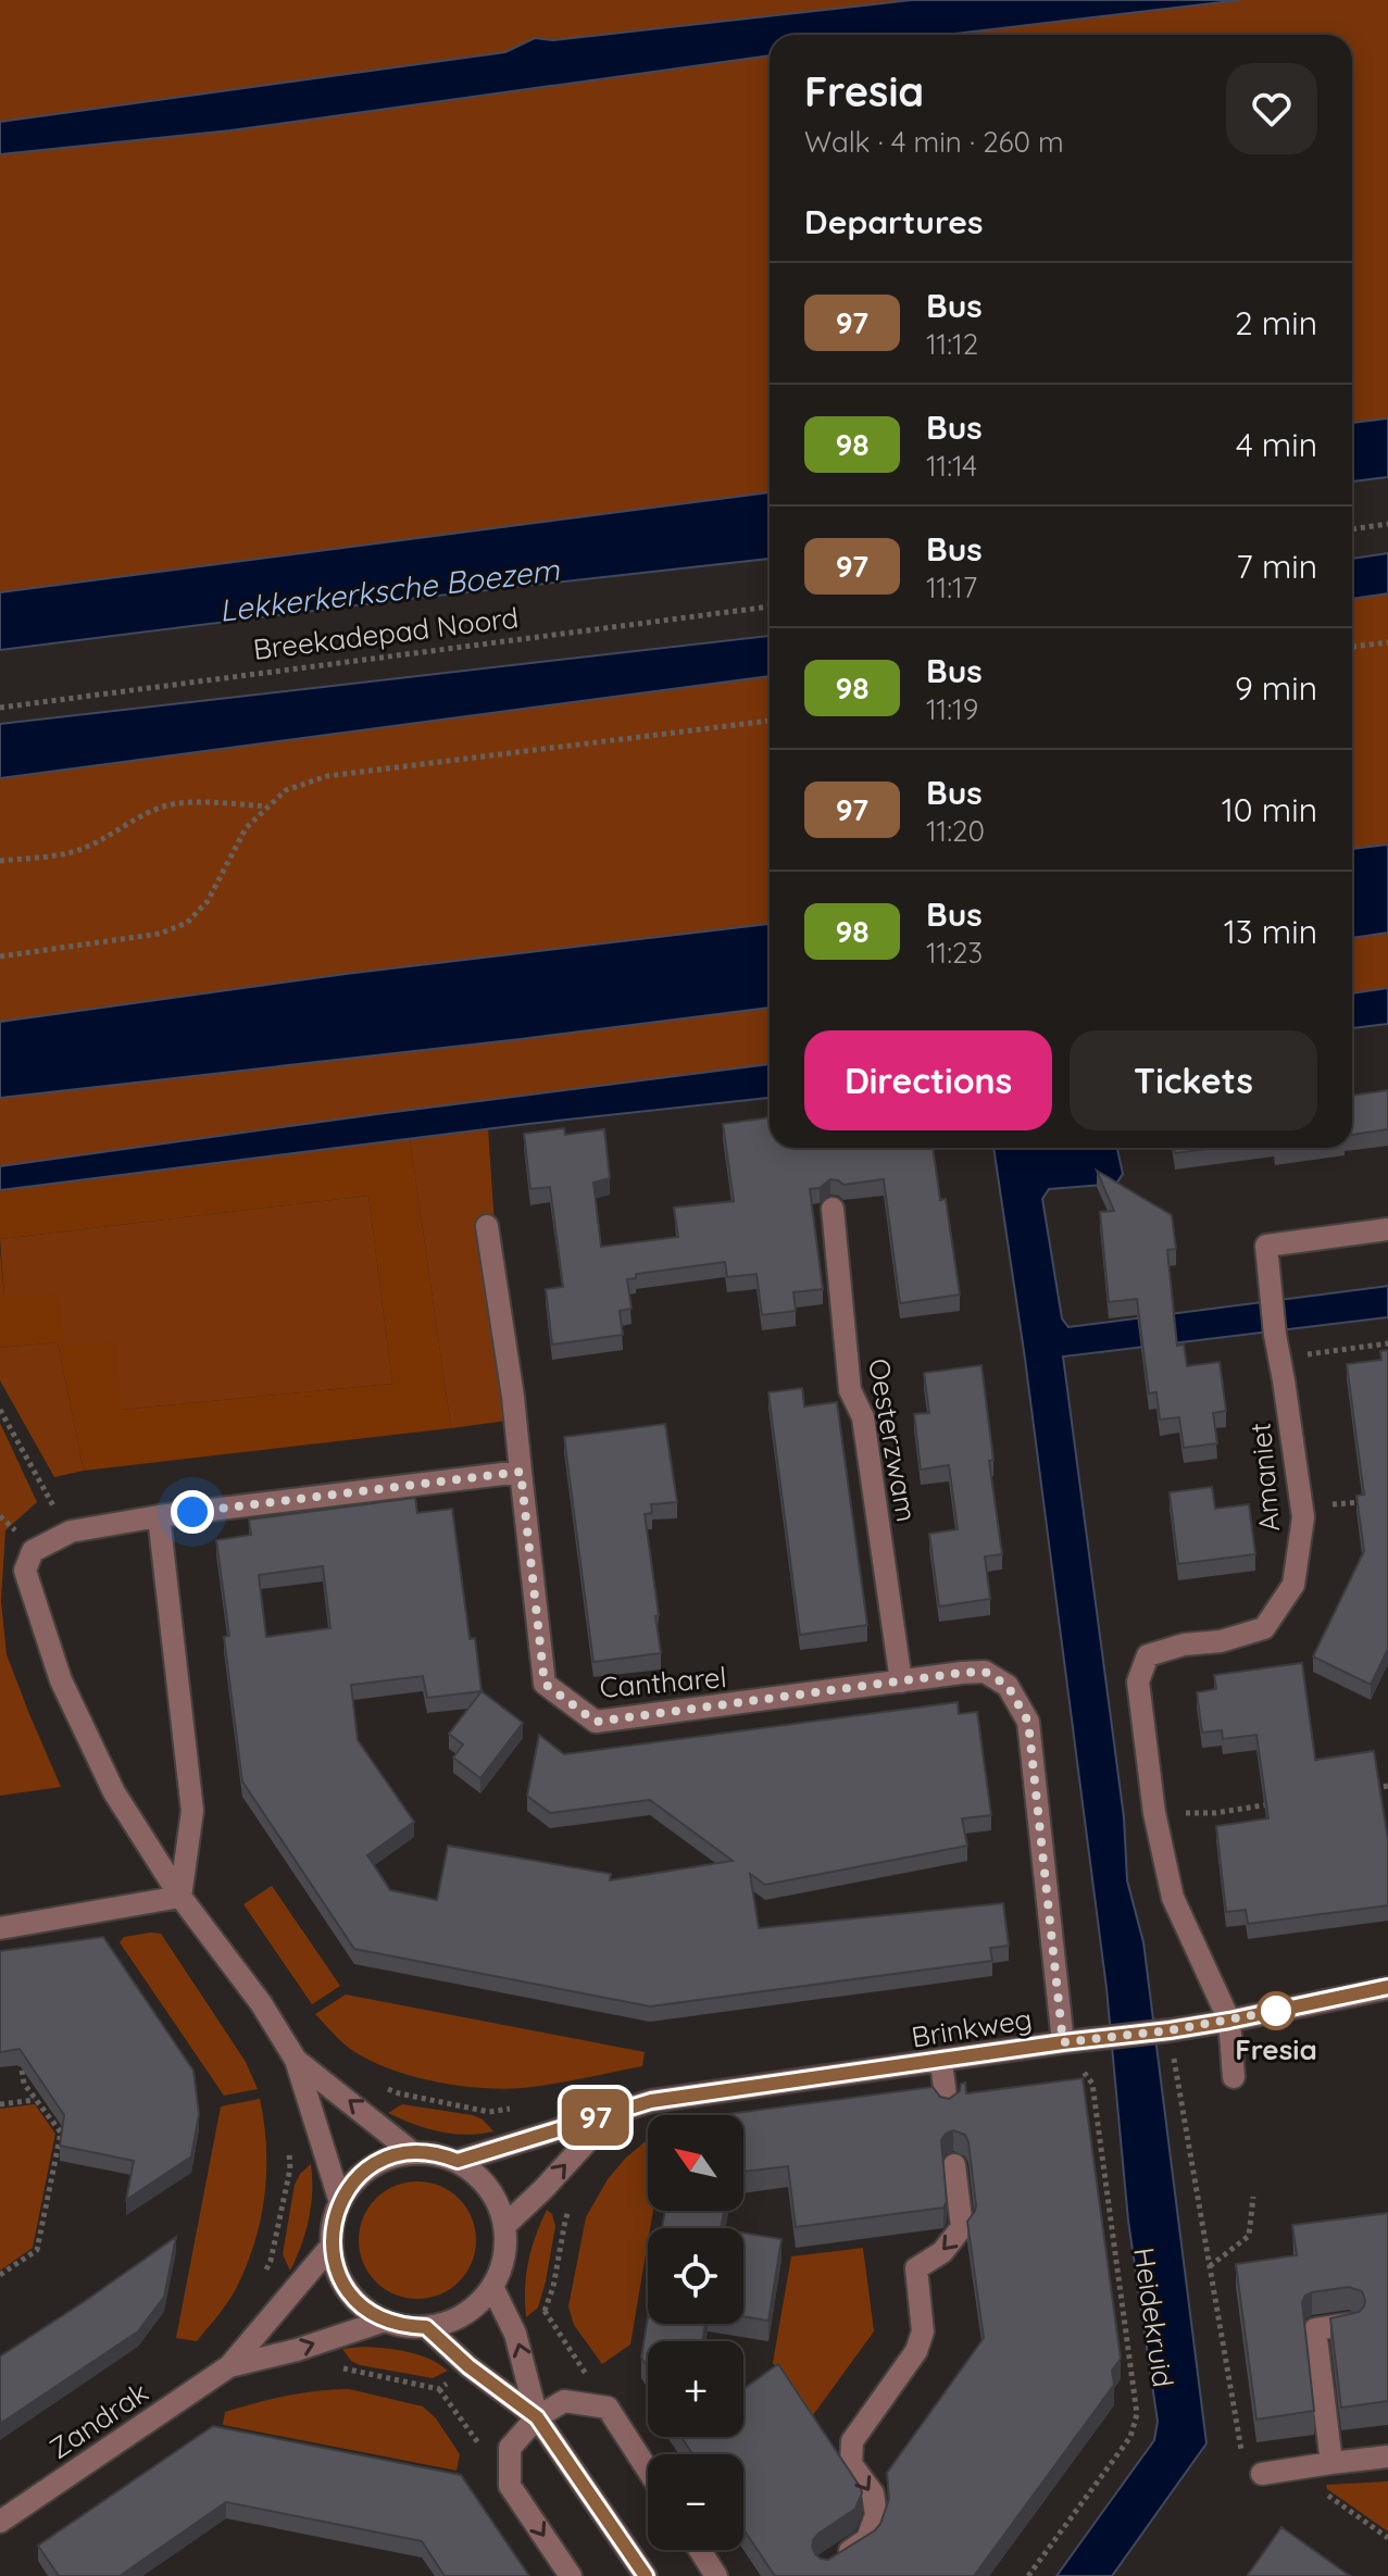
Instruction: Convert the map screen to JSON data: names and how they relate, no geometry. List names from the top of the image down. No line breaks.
{"streets":{"street":["Oesterzwam","Amaniet","Cantharel","Brinkweg","Zandrak"],"path":["Breekadepad Noord","Heidekruid"]},"crossings":[["Oesterzwam","Cantharel"],["Amaniet","Brinkweg"],["Cantharel","Brinkweg"],["Cantharel","Heidekruid"],["Brinkweg","Heidekruid"],["Brinkweg","Zandrak"]],"water":["Lekkerkerksche Boezem"],"places":["Fresia"],"lines":["bus line 97"],"north":"top left","page":{"on_map":"97","heading":[["Fresia","Walk · 4 min · 260 m"],"Departures"],"list":[{"mark":"97","name":"Bus","note":"11:12","value":"2 min"},{"mark":"98","name":"Bus","note":"11:14","value":"4 min"},{"mark":"97","name":"Bus","note":"11:17","value":"7 min"},{"mark":"98","name":"Bus","note":"11:19","value":"9 min"},{"mark":"97","name":"Bus","note":"11:20","value":"10 min"},{"mark":"98","name":"Bus","note":"11:23","value":"13 min"}],"buttons":["Directions","Tickets"],"map_buttons":["+","−"]}}
